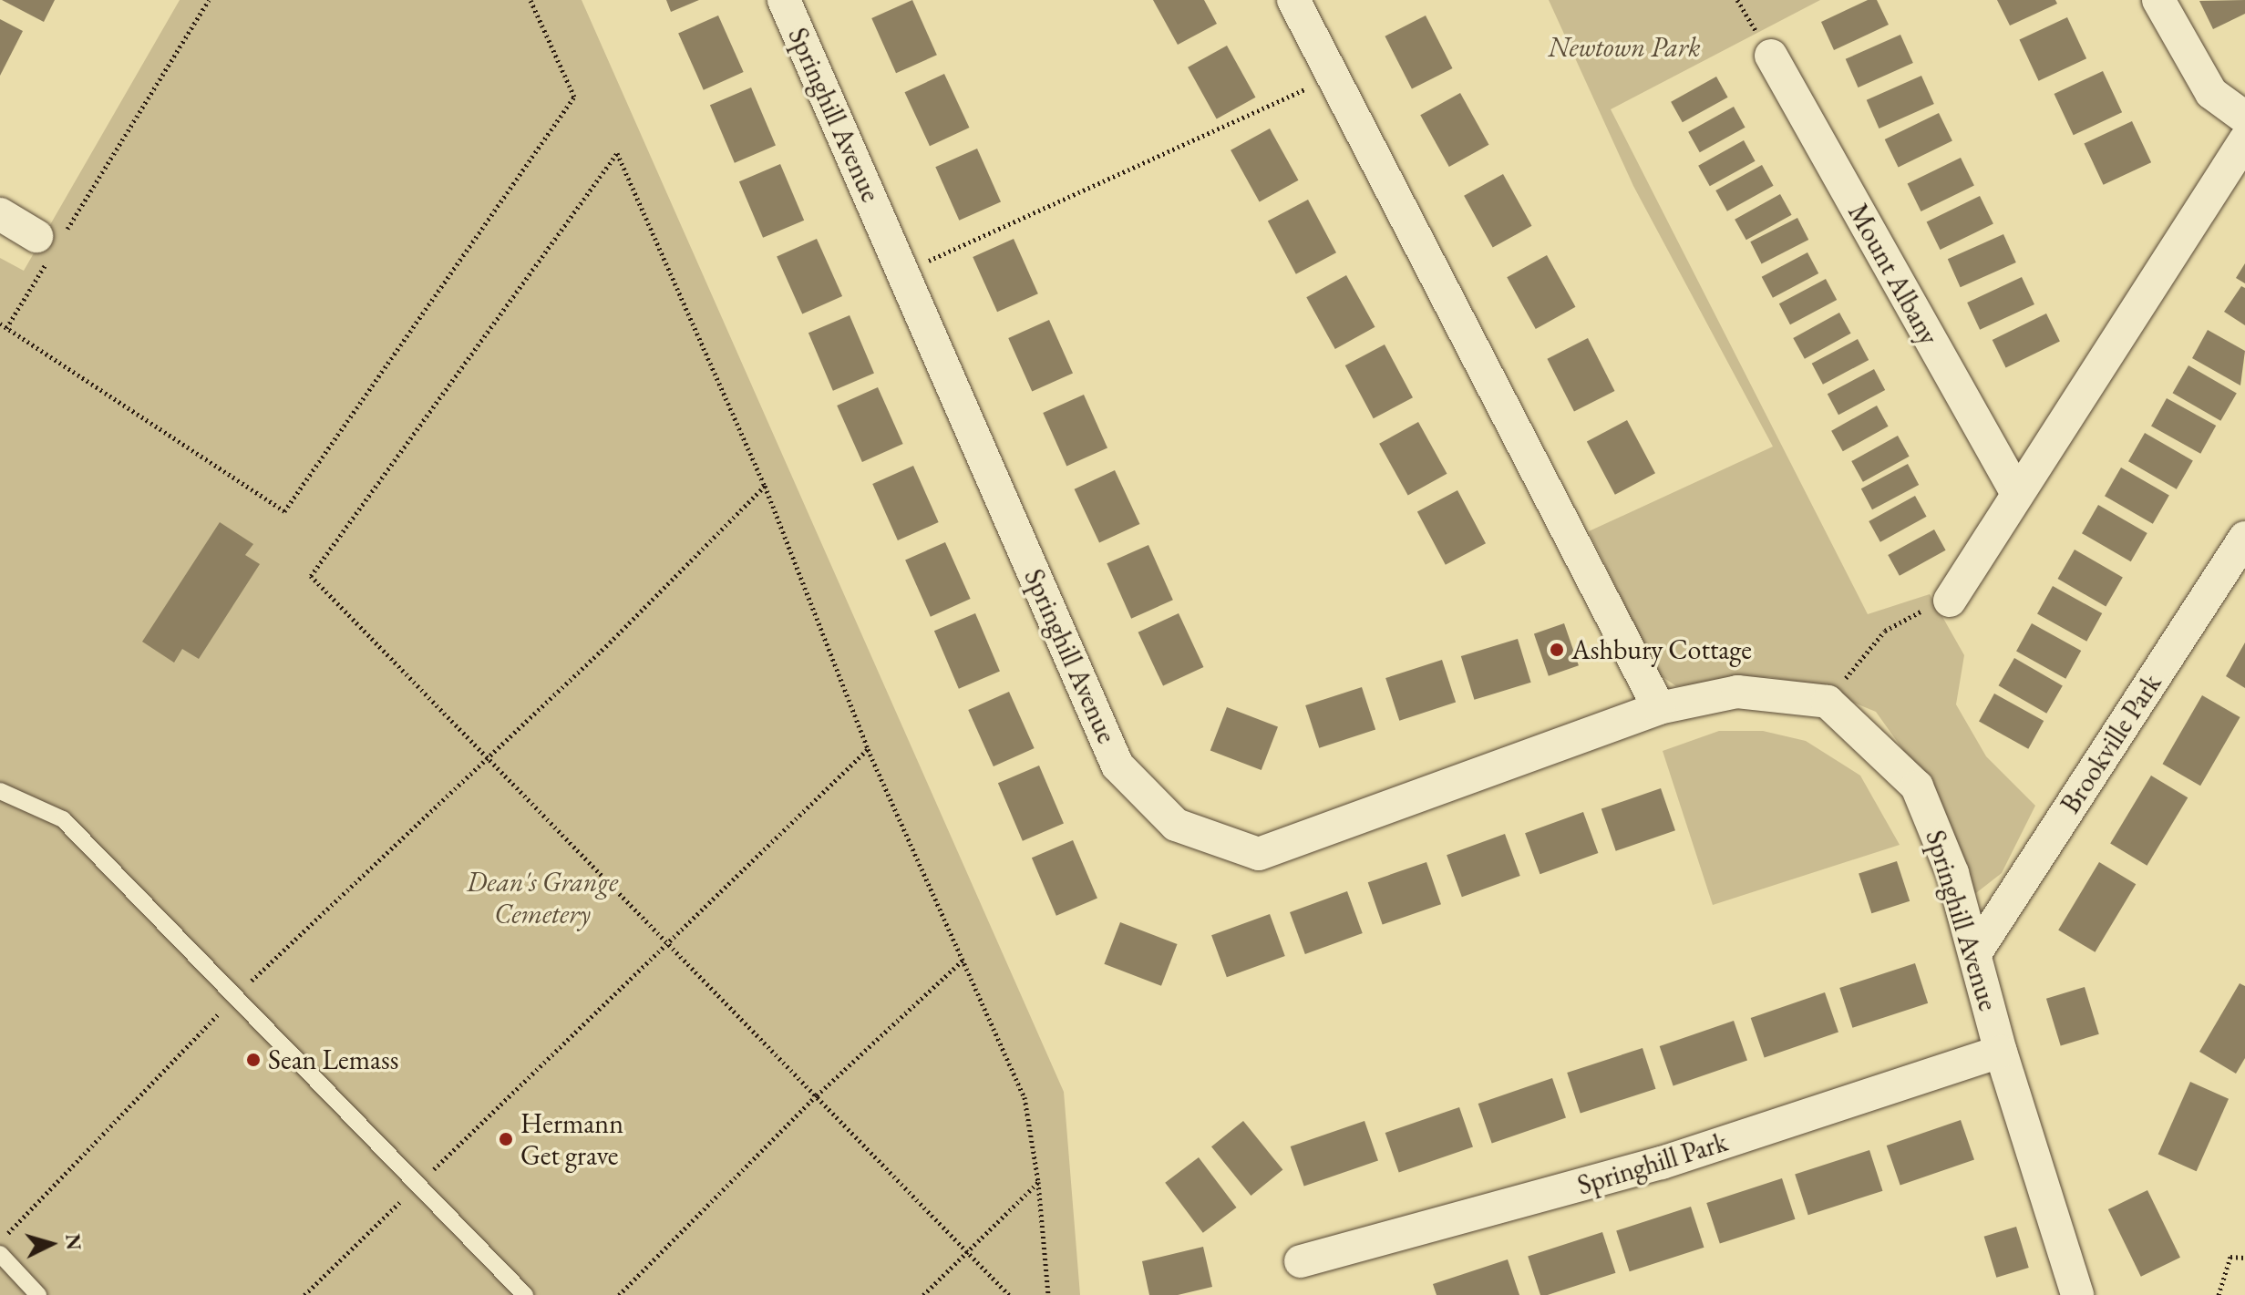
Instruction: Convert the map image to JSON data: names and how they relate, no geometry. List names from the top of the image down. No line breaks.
{"streets":{"street":["Springhill Avenue","Mount Albany","Brookville Park","Springhill Park"]},"crossings":[["Springhill Avenue","Brookville Park"],["Springhill Avenue","Springhill Park"]],"parks":["Newtown Park","Dean's Grange Cemetery"],"places":["Ashbury Cottage","Sean Lemass","Hermann Get grave"],"north":"right"}
